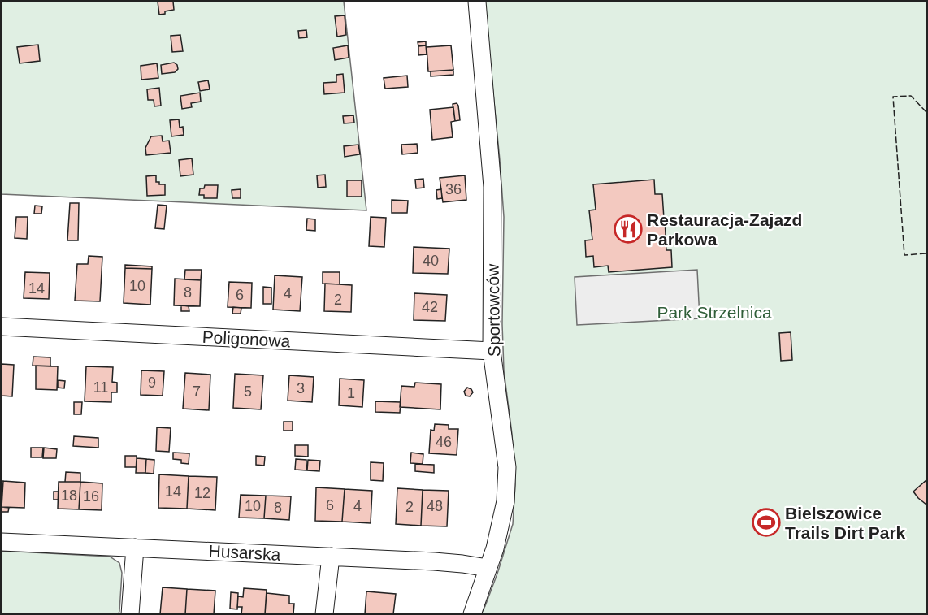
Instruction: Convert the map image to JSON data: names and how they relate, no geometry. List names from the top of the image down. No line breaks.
{"streets":{"street":["Sportowców","Poligonowa","Husarska"]},"crossings":[["Sportowców","Poligonowa"],["Sportowców","Husarska"]],"parks":["Park Strzelnica"],"places":{"restaurant":["Restauracja-Zajazd Parkowa"],"sports":["Bielszowice Trails Dirt Park"]},"house_numbers":["36","40","10","14","8","4","6","2","42","9","11","3","7","5","1","46","14","12","18","16","6","10","4","48","2","8"]}
